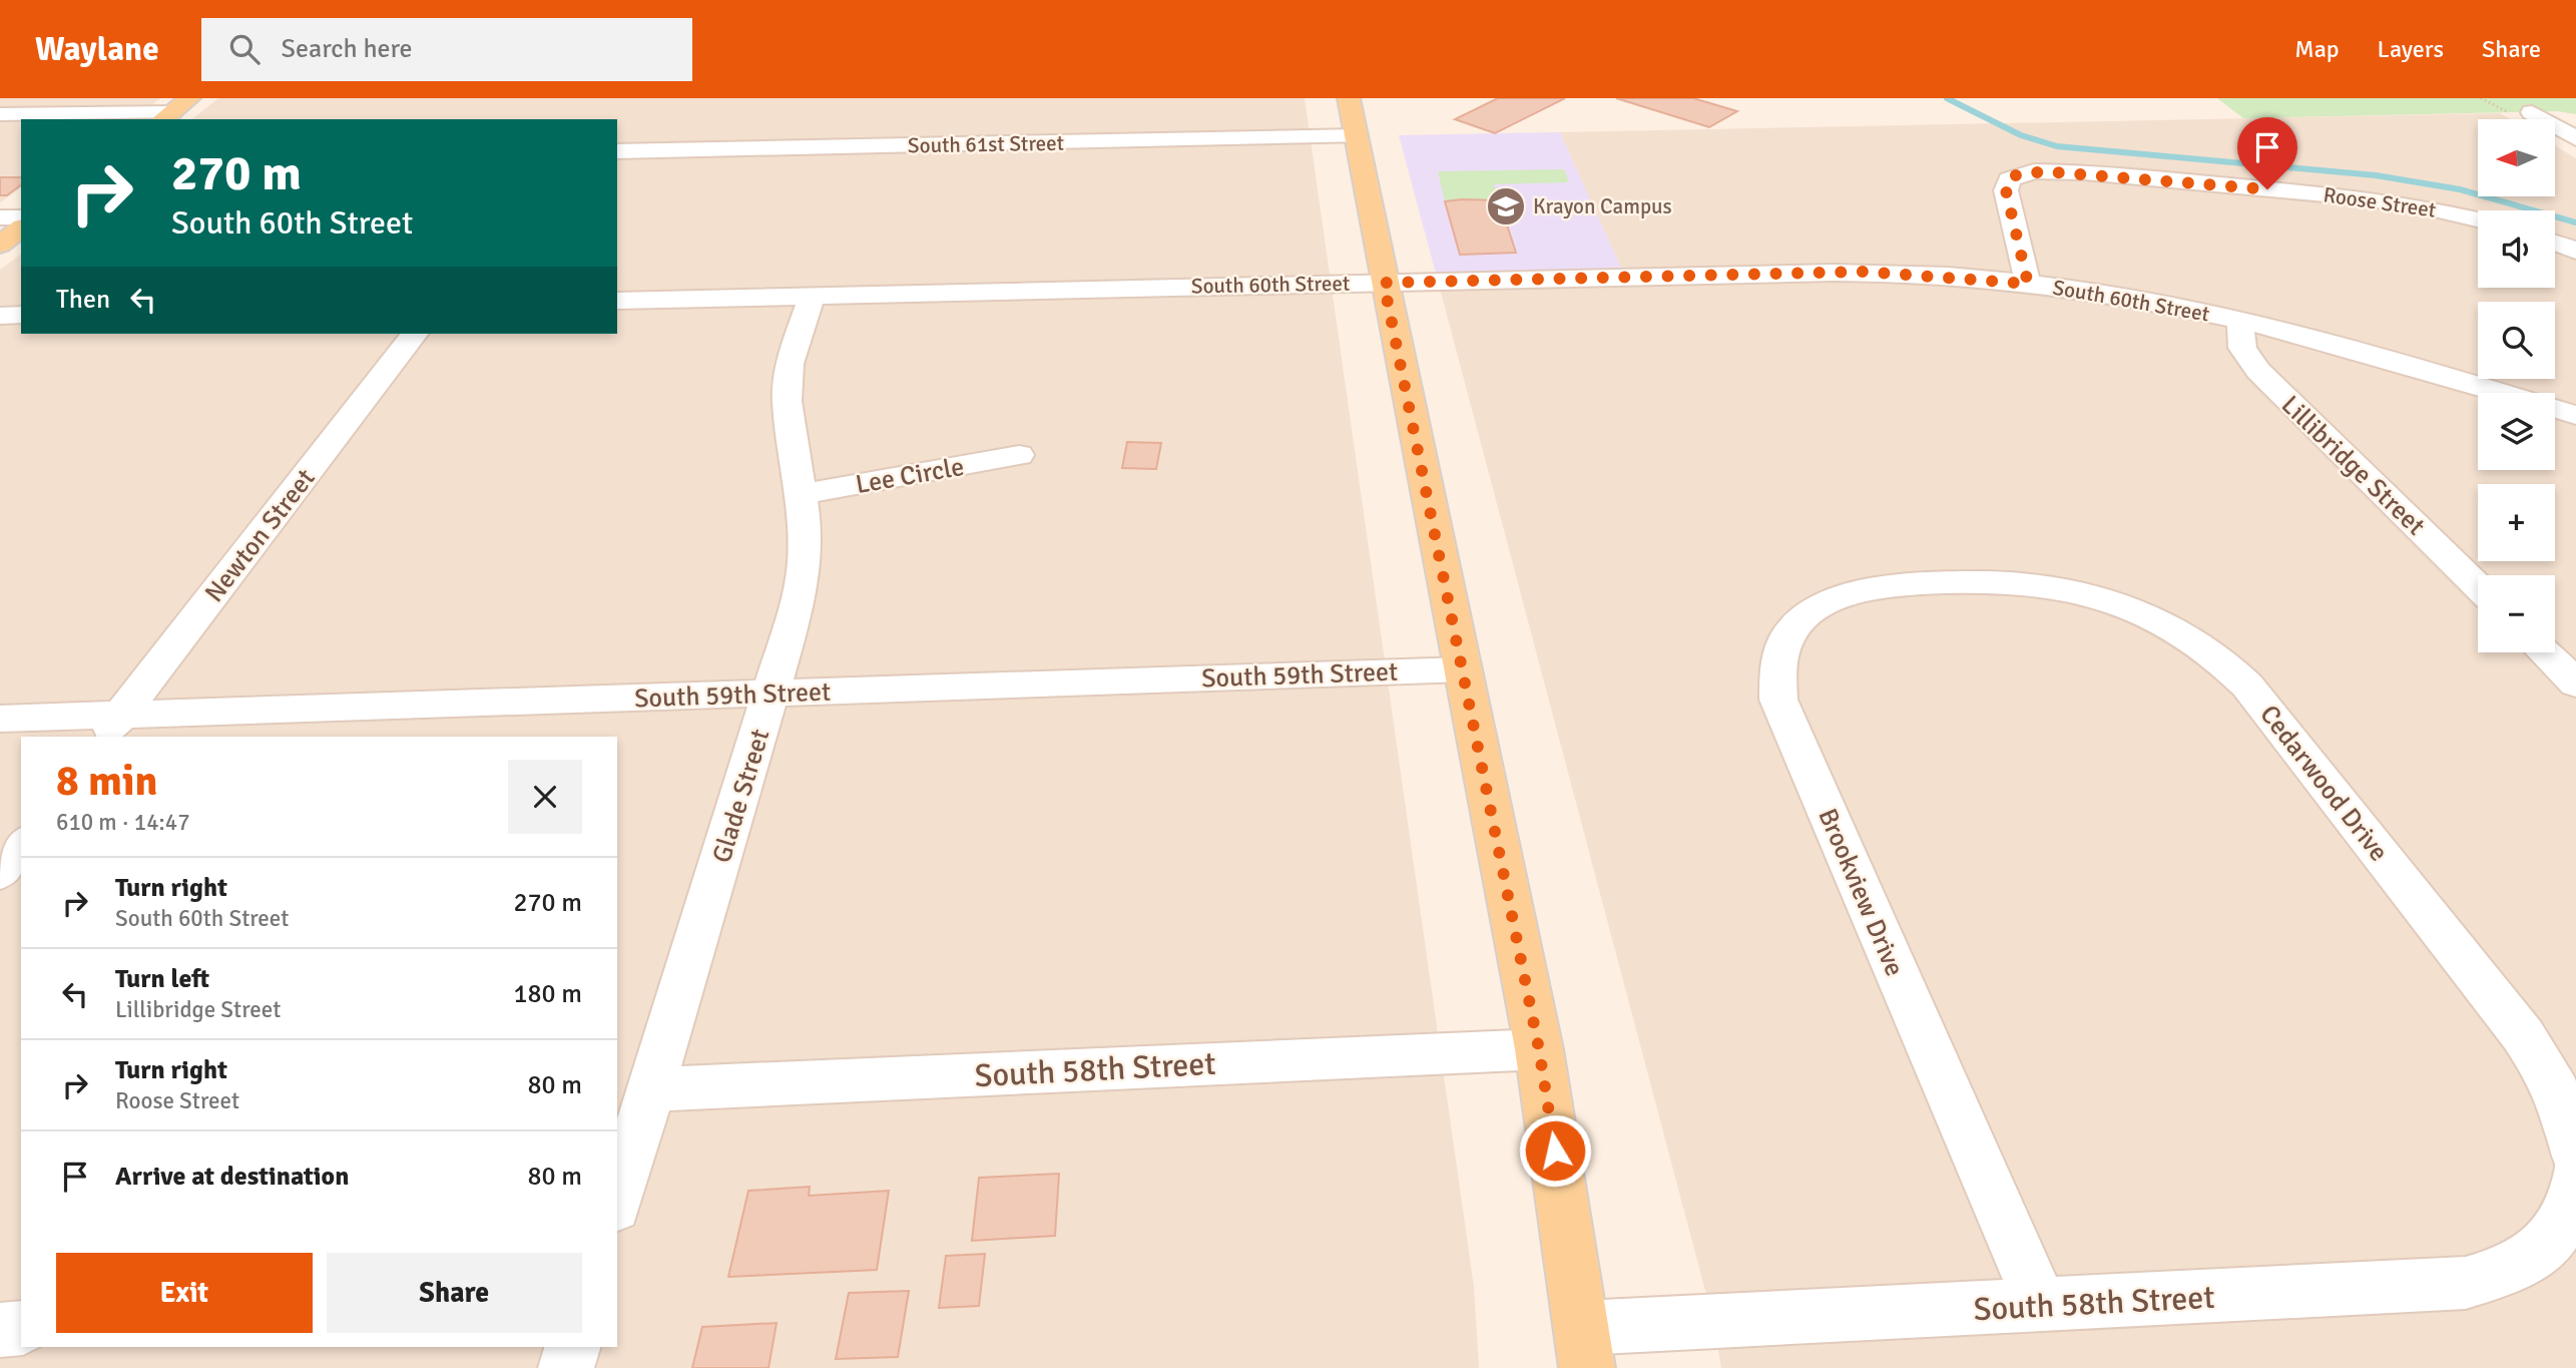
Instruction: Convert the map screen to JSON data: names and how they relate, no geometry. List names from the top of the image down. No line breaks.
{"streets":{"street":["South 61st Street","Roose Street","South 60th Street","Lillibridge Street","Lee Circle","Newton Street","South 59th Street","Cedarwood Drive","Glade Street","Brookview Drive","South 58th Street"]},"crossings":[["Roose Street","South 60th Street"],["South 60th Street","Lillibridge Street"],["South 60th Street","Glade Street"],["Lee Circle","Glade Street"],["Newton Street","South 59th Street"],["South 59th Street","Glade Street"],["Cedarwood Drive","Brookview Drive"],["Cedarwood Drive","South 58th Street"],["Glade Street","South 58th Street"],["Brookview Drive","South 58th Street"]],"places":{"school or university":["Krayon Campus"]},"north":"left","page":{"header":"Waylane","search":"Search here","nav":["Map","Layers","Share"],"map_buttons":["+","−"],"turn":["270 m","South 60th Street"],"then":"Then","heading":["8 min","610 m · 14:47"],"list":[{"name":"Turn right","note":"South 60th Street","value":"270 m"},{"name":"Turn left","note":"Lillibridge Street","value":"180 m"},{"name":"Turn right","note":"Roose Street","value":"80 m"},{"name":"Arrive at destination","value":"80 m"}],"buttons":["Exit","Share"]}}
